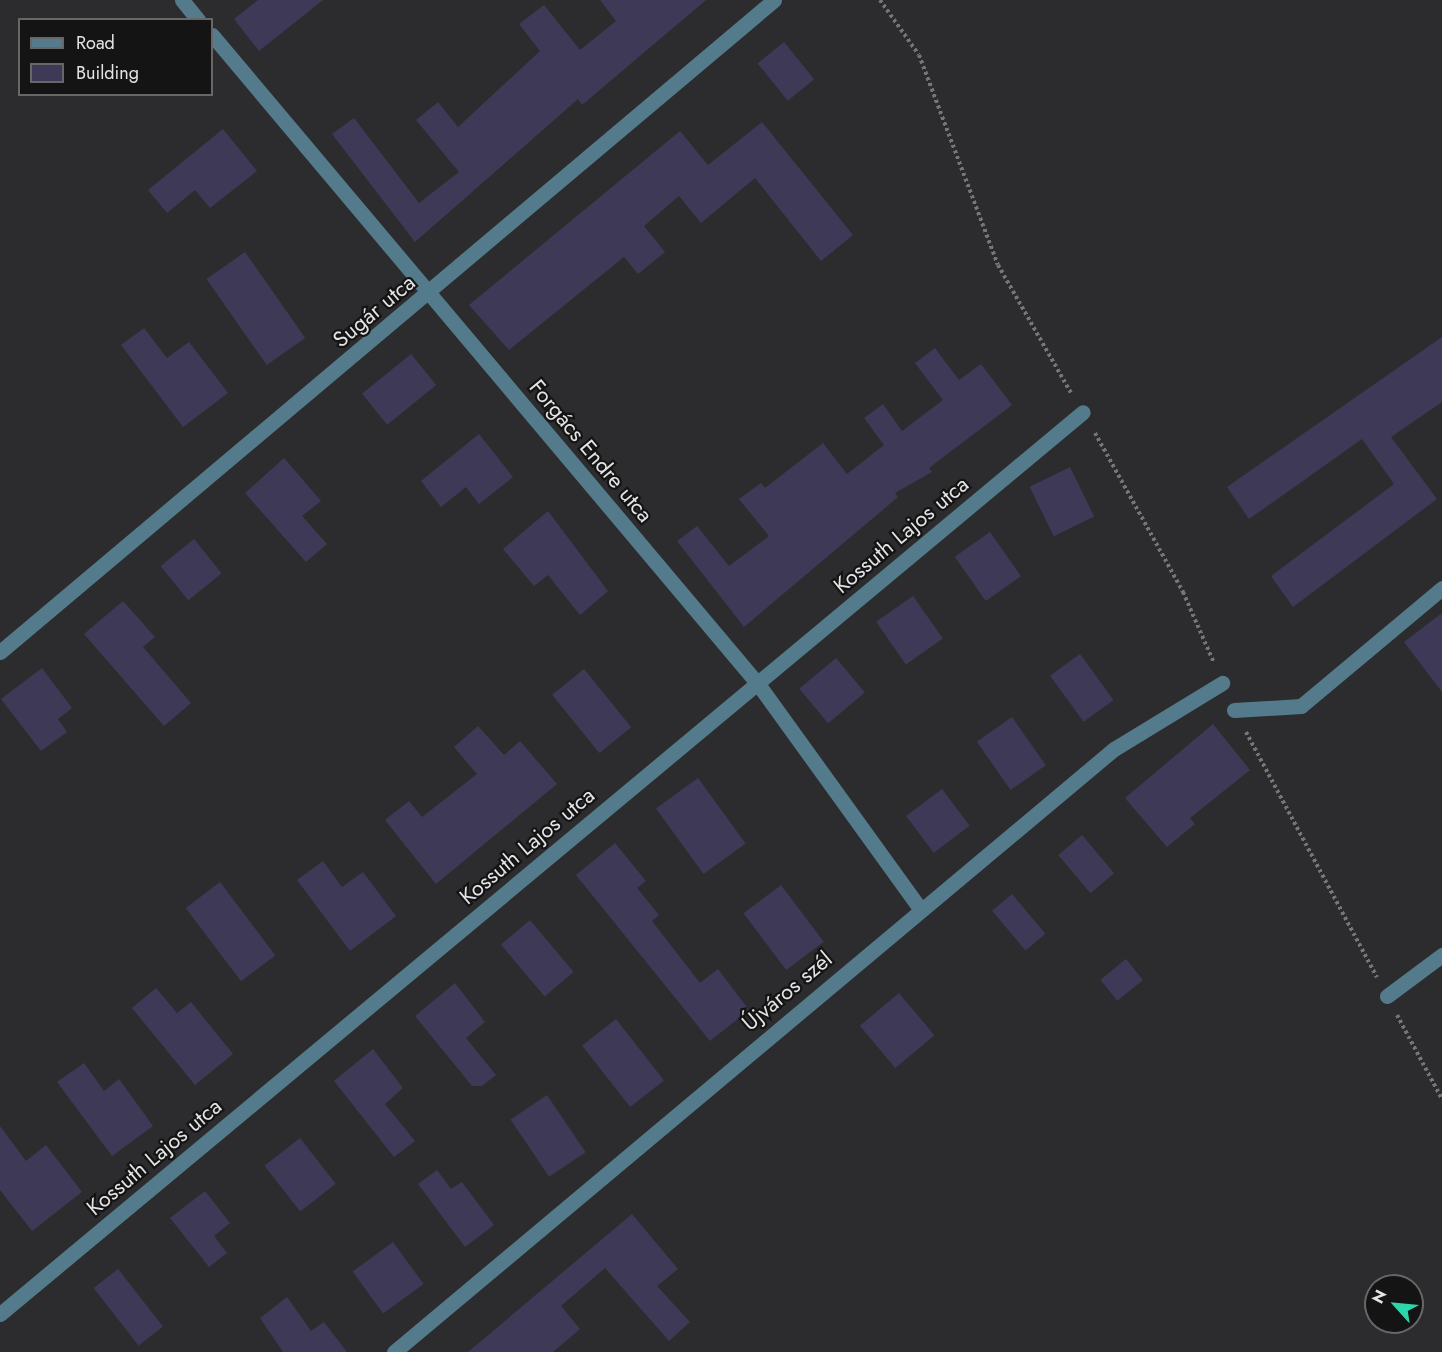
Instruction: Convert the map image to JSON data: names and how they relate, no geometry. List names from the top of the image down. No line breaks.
{"streets":{"street":["Sugár utca","Forgács Endre utca","Kossuth Lajos utca","Újváros szél"]},"crossings":[["Sugár utca","Forgács Endre utca"],["Forgács Endre utca","Kossuth Lajos utca"],["Forgács Endre utca","Újváros szél"]],"legend":["Road","Building"],"north":"top left"}
